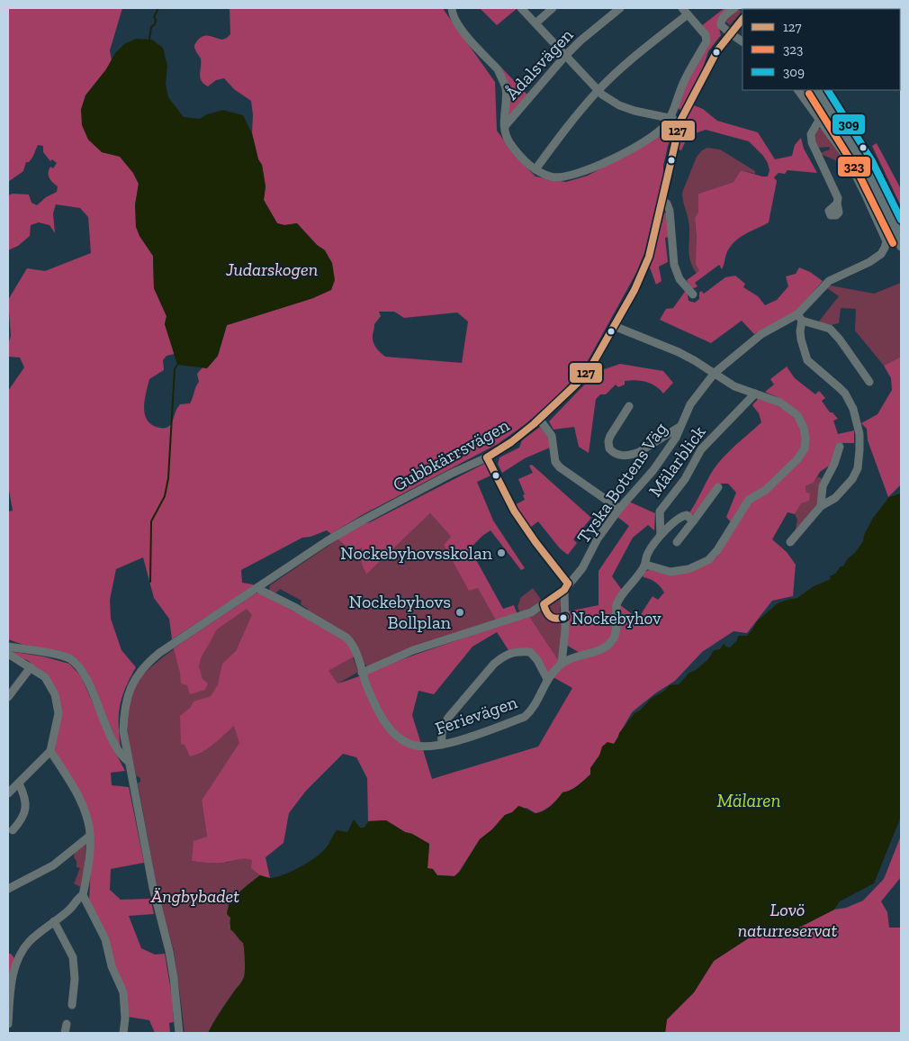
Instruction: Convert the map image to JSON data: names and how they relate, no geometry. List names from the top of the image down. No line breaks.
{"streets":{"street":["Ådalsvägen","Gubbkärrsvägen","Mälarblick","Tyska Bottens Väg","Ferievägen"]},"crossings":[["Gubbkärrsvägen","Ferievägen"],["Mälarblick","Ferievägen"],["Tyska Bottens Väg","Ferievägen"]],"water":["Mälaren"],"parks":["Judarskogen","Ängbybadet","Lovö naturreservat"],"places":["Nockebyhovsskolan","Nockebyhovs Bollplan","Nockebyhov"],"lines":["transit line 127","transit line 309","transit line 323"],"legend":["127","323","309"]}
